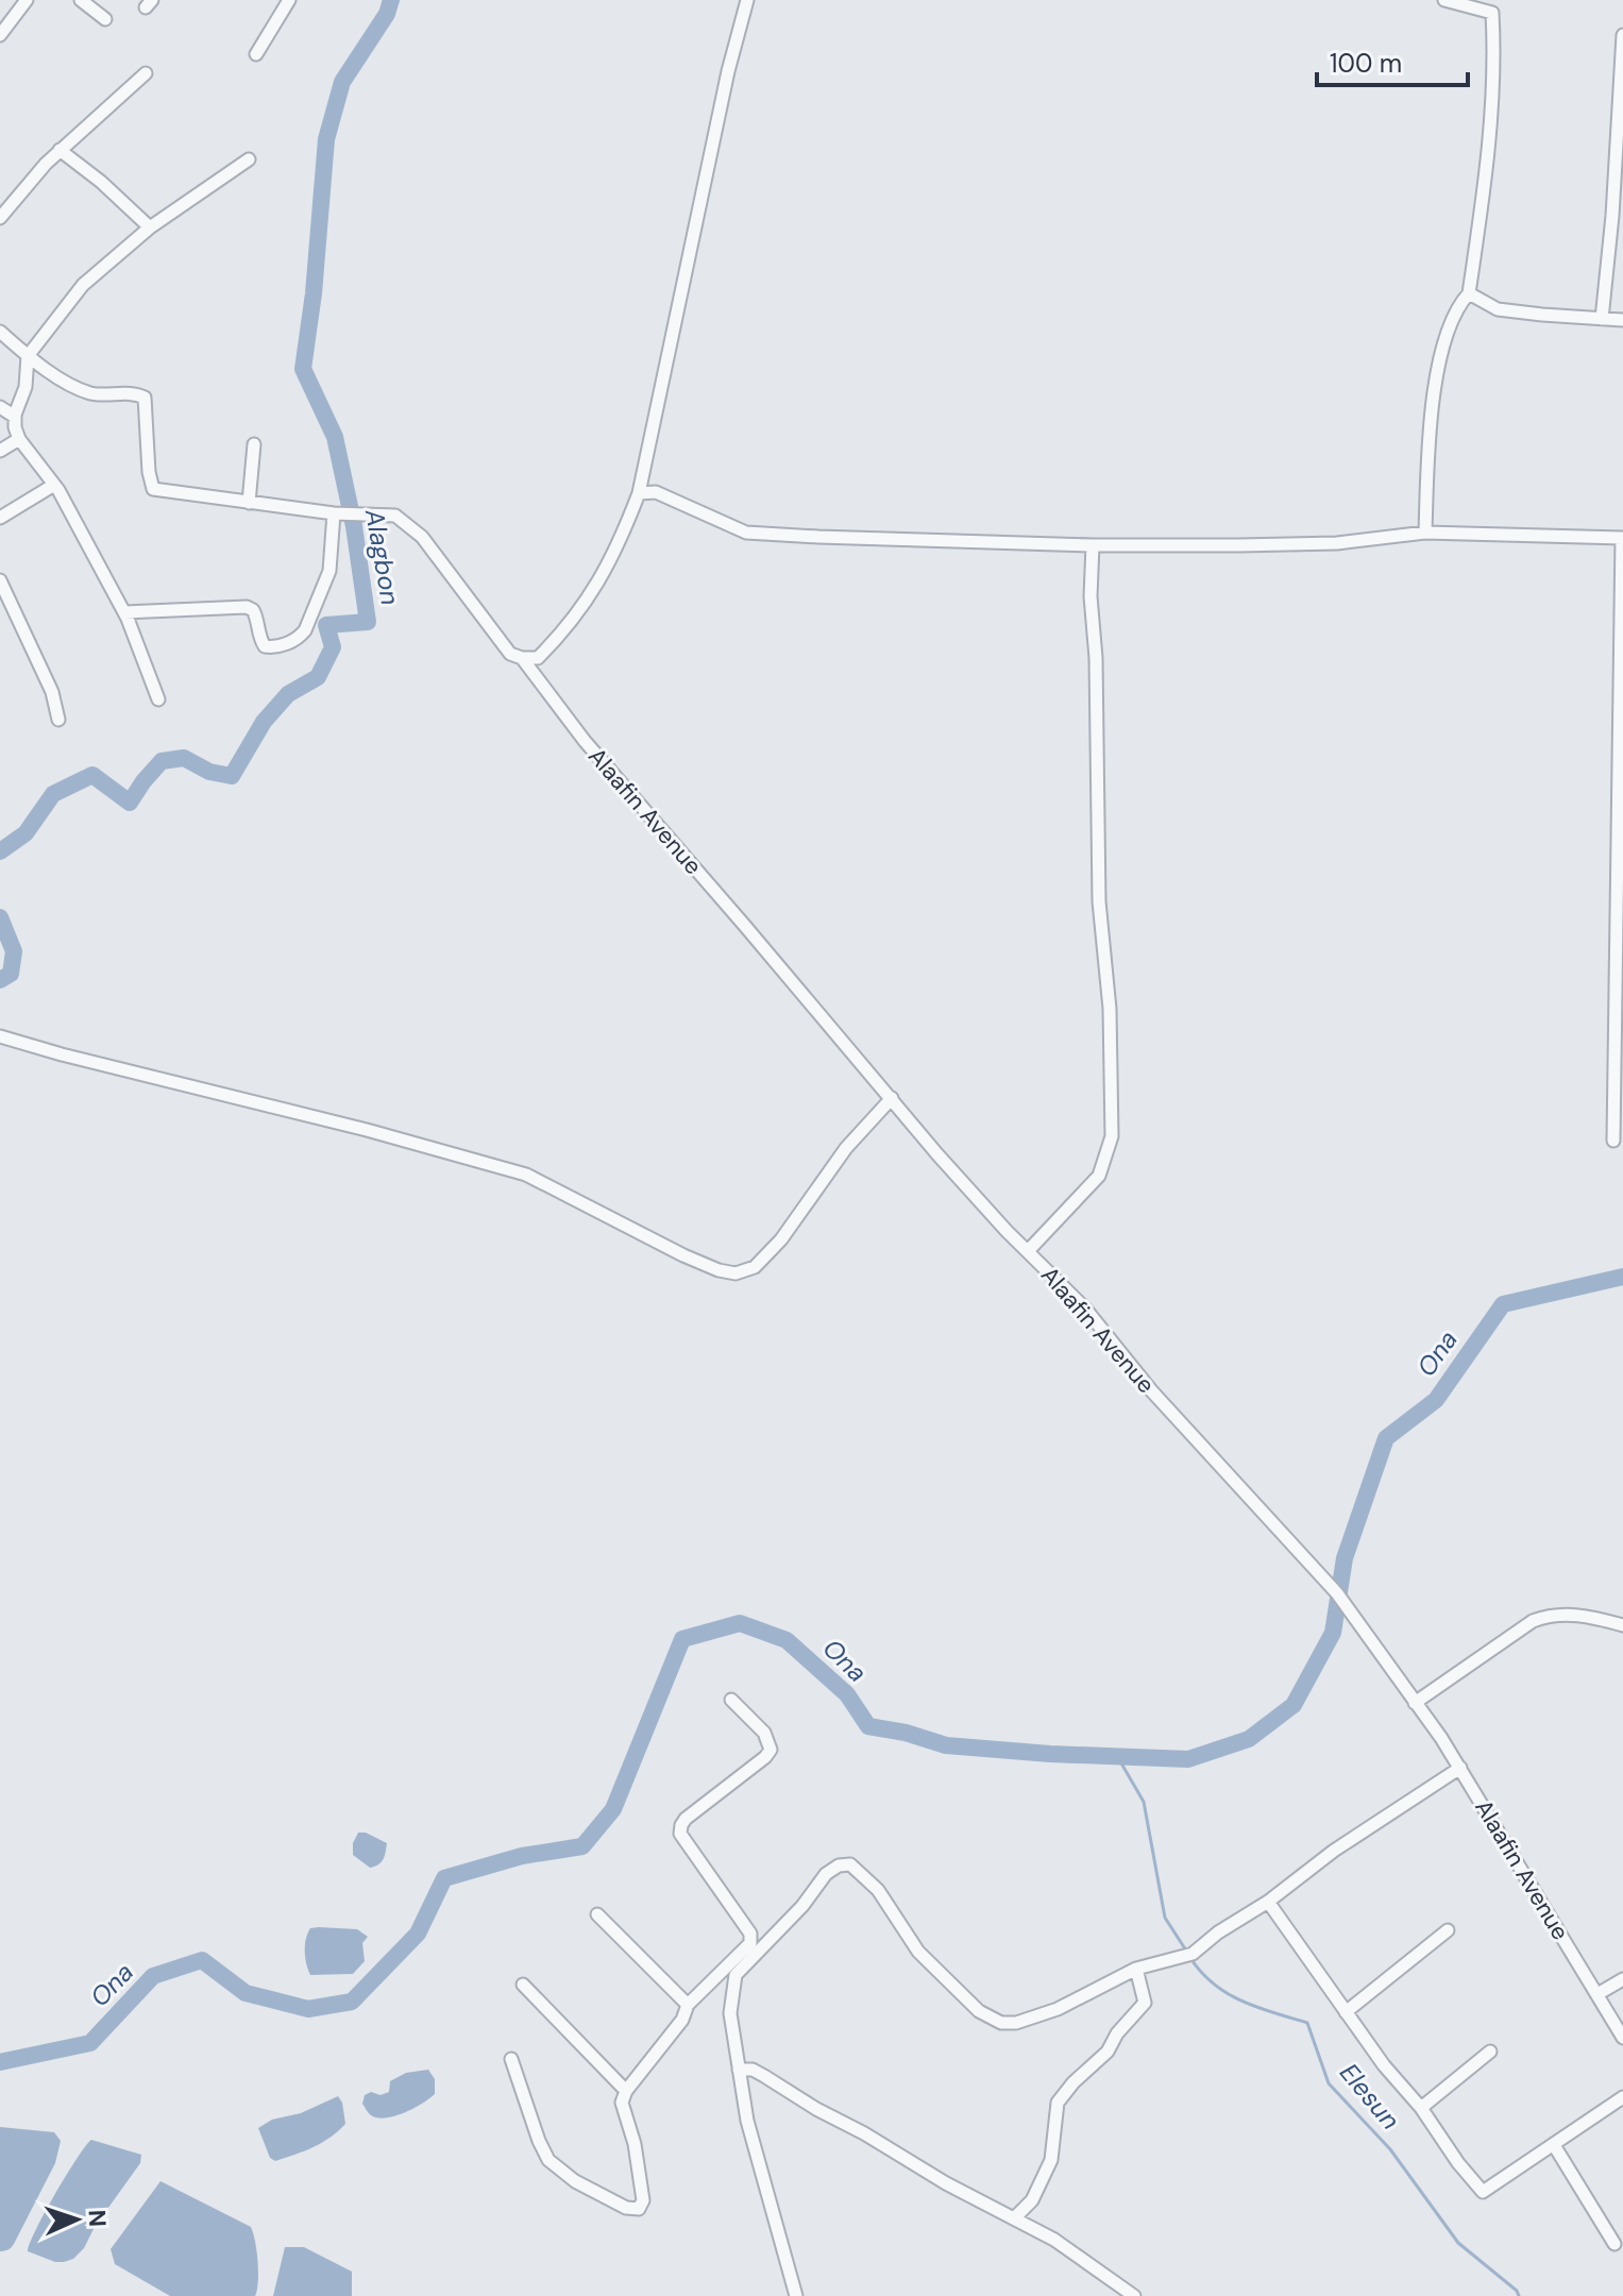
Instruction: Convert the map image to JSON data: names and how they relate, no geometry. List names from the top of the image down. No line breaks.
{"streets":{"street":["Alaafin Avenue"]},"water":["Alagbon","Ona","Elesun"],"scale_bar":"100 m","north":"right"}
